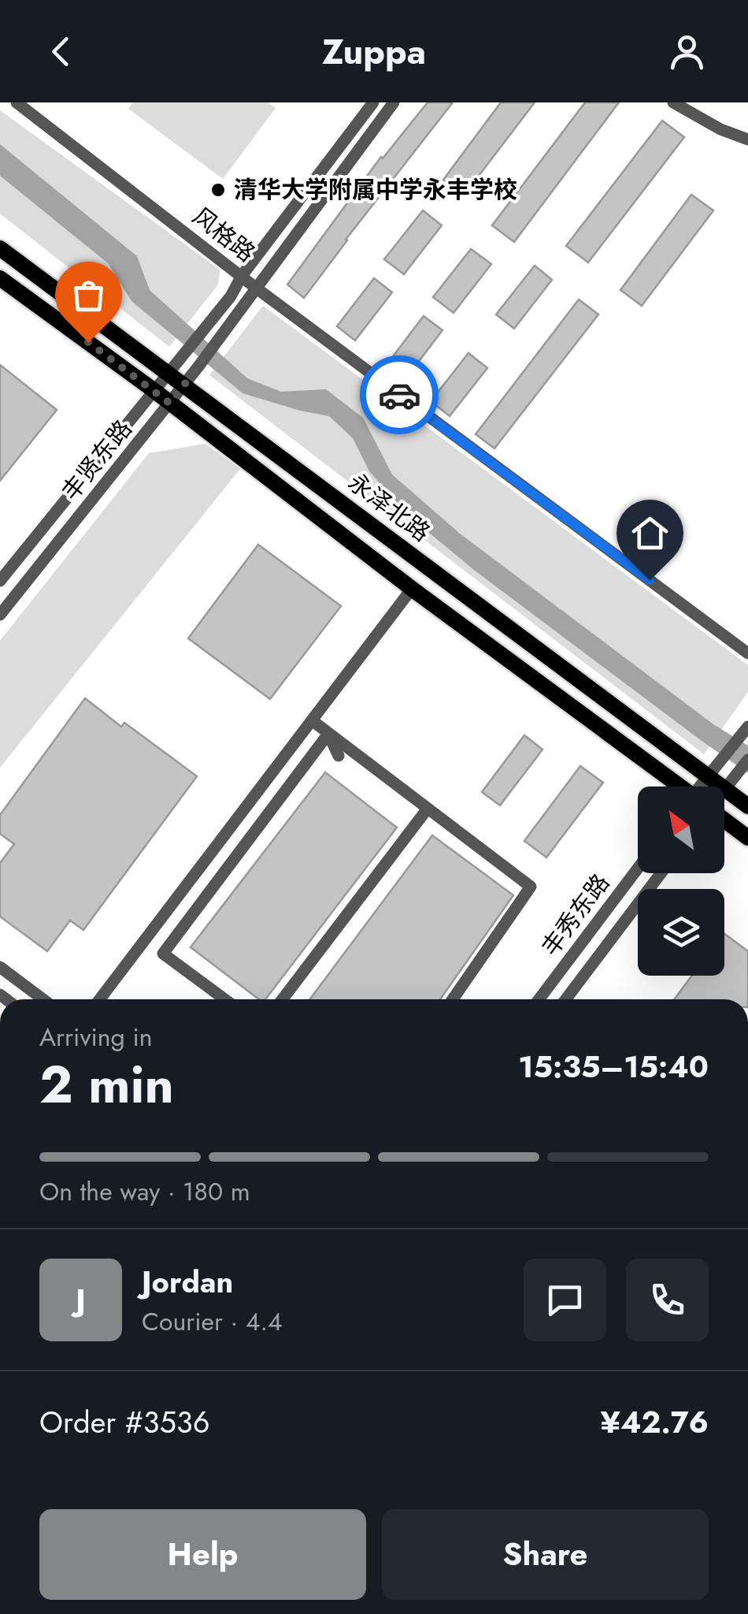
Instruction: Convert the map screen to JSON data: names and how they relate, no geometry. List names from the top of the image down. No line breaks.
{"streets":{"main road":["永泽北路"],"street":["风格路","丰贤东路","丰秀东路"]},"crossings":[["风格路","丰贤东路"],["丰贤东路","永泽北路"]],"places":["清华大学附属中学永丰学校"],"north":"top left","page":{"header":"Zuppa","heading":["2 min","Arriving in","15:35–15:40"],"panel":["Jordan","Courier · 4.4","Order #3536","¥42.76"],"bar":"On the way · 180 m","round":"J","buttons":["Help","Share"]}}
